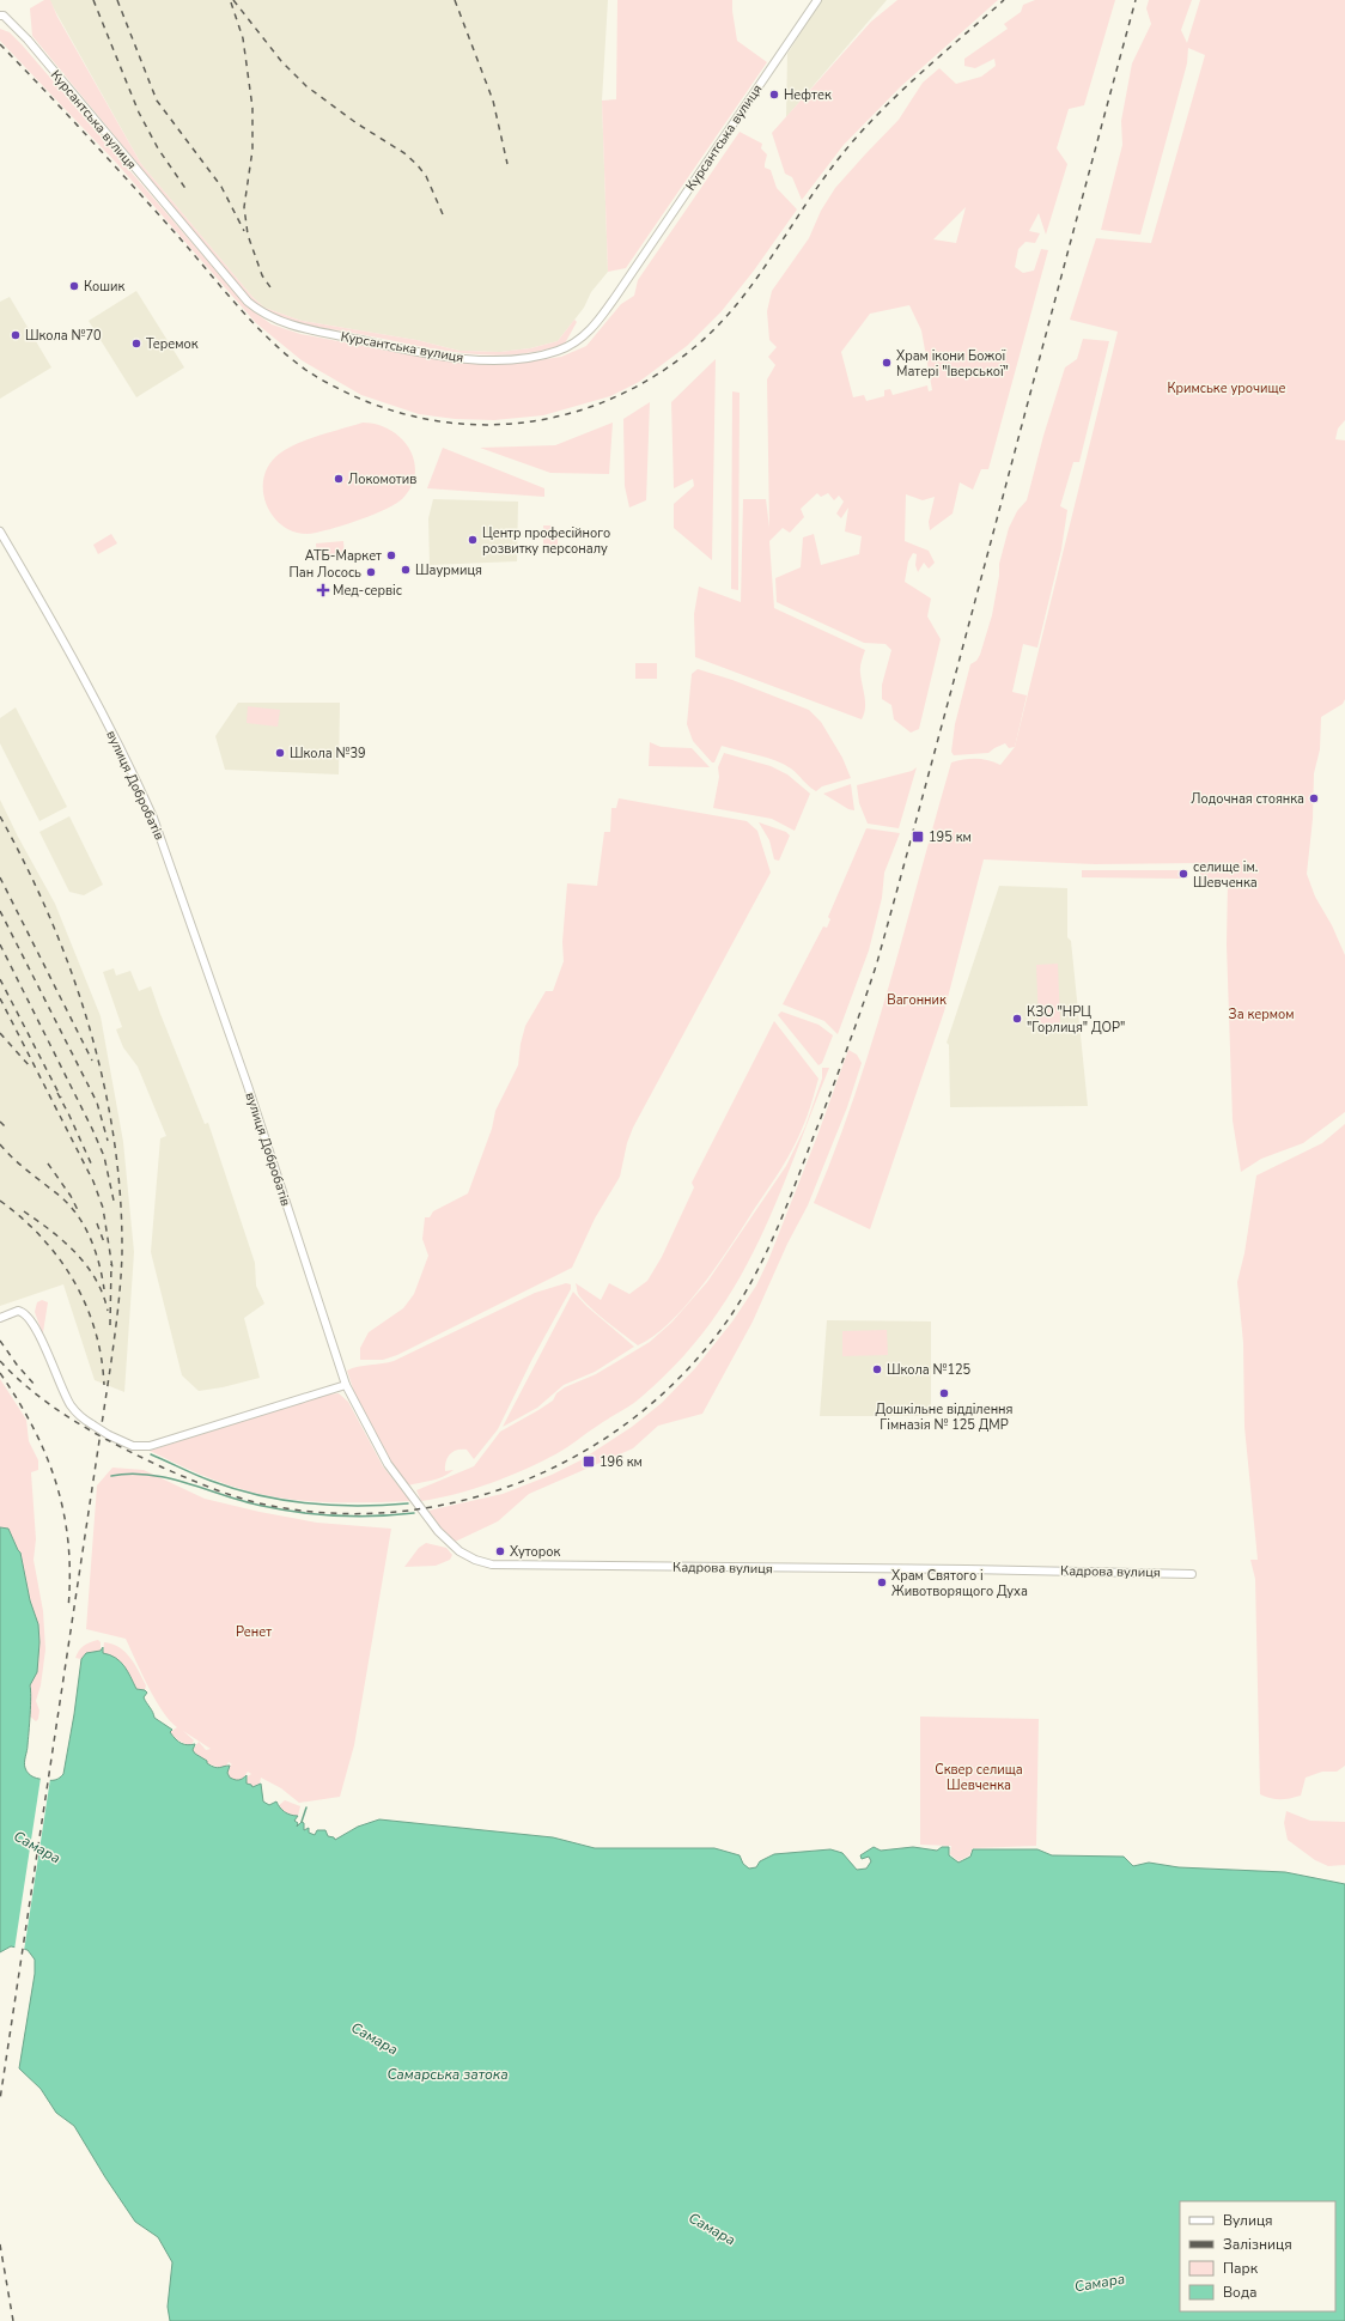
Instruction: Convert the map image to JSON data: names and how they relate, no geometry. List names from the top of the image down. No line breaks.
{"streets":{"street":["Курсантська вулиця","вулиця Добробатів","Кадрова вулиця"]},"crossings":[["вулиця Добробатів","Кадрова вулиця"]],"water":["Самара","Самарська затока"],"parks":["Кримське урочище","Вагонник","За кермом","Ренет","Сквер селища Шевченка"],"places":{"other":["Нефтек","Кошик","Школа №70","Теремок","Храм ікони Божої Матері \"Іверської\"","Локомотив","Центр професійного розвитку персоналу","АТБ-Маркет","Шаурмиця","Пан Лосось","Школа №39","Лодочная стоянка","селище ім. Шевченка","КЗО \"НРЦ \"Горлиця\" ДОР\"","Школа №125","Дошкільне відділення Гімназія № 125 ДМР","Хуторок","Храм Святого і Животворящого Духа"],"health":["Мед-сервіс"],"transit":["195 км","196 км"]},"legend":["Вулиця","Залізниця","Парк","Вода"]}
